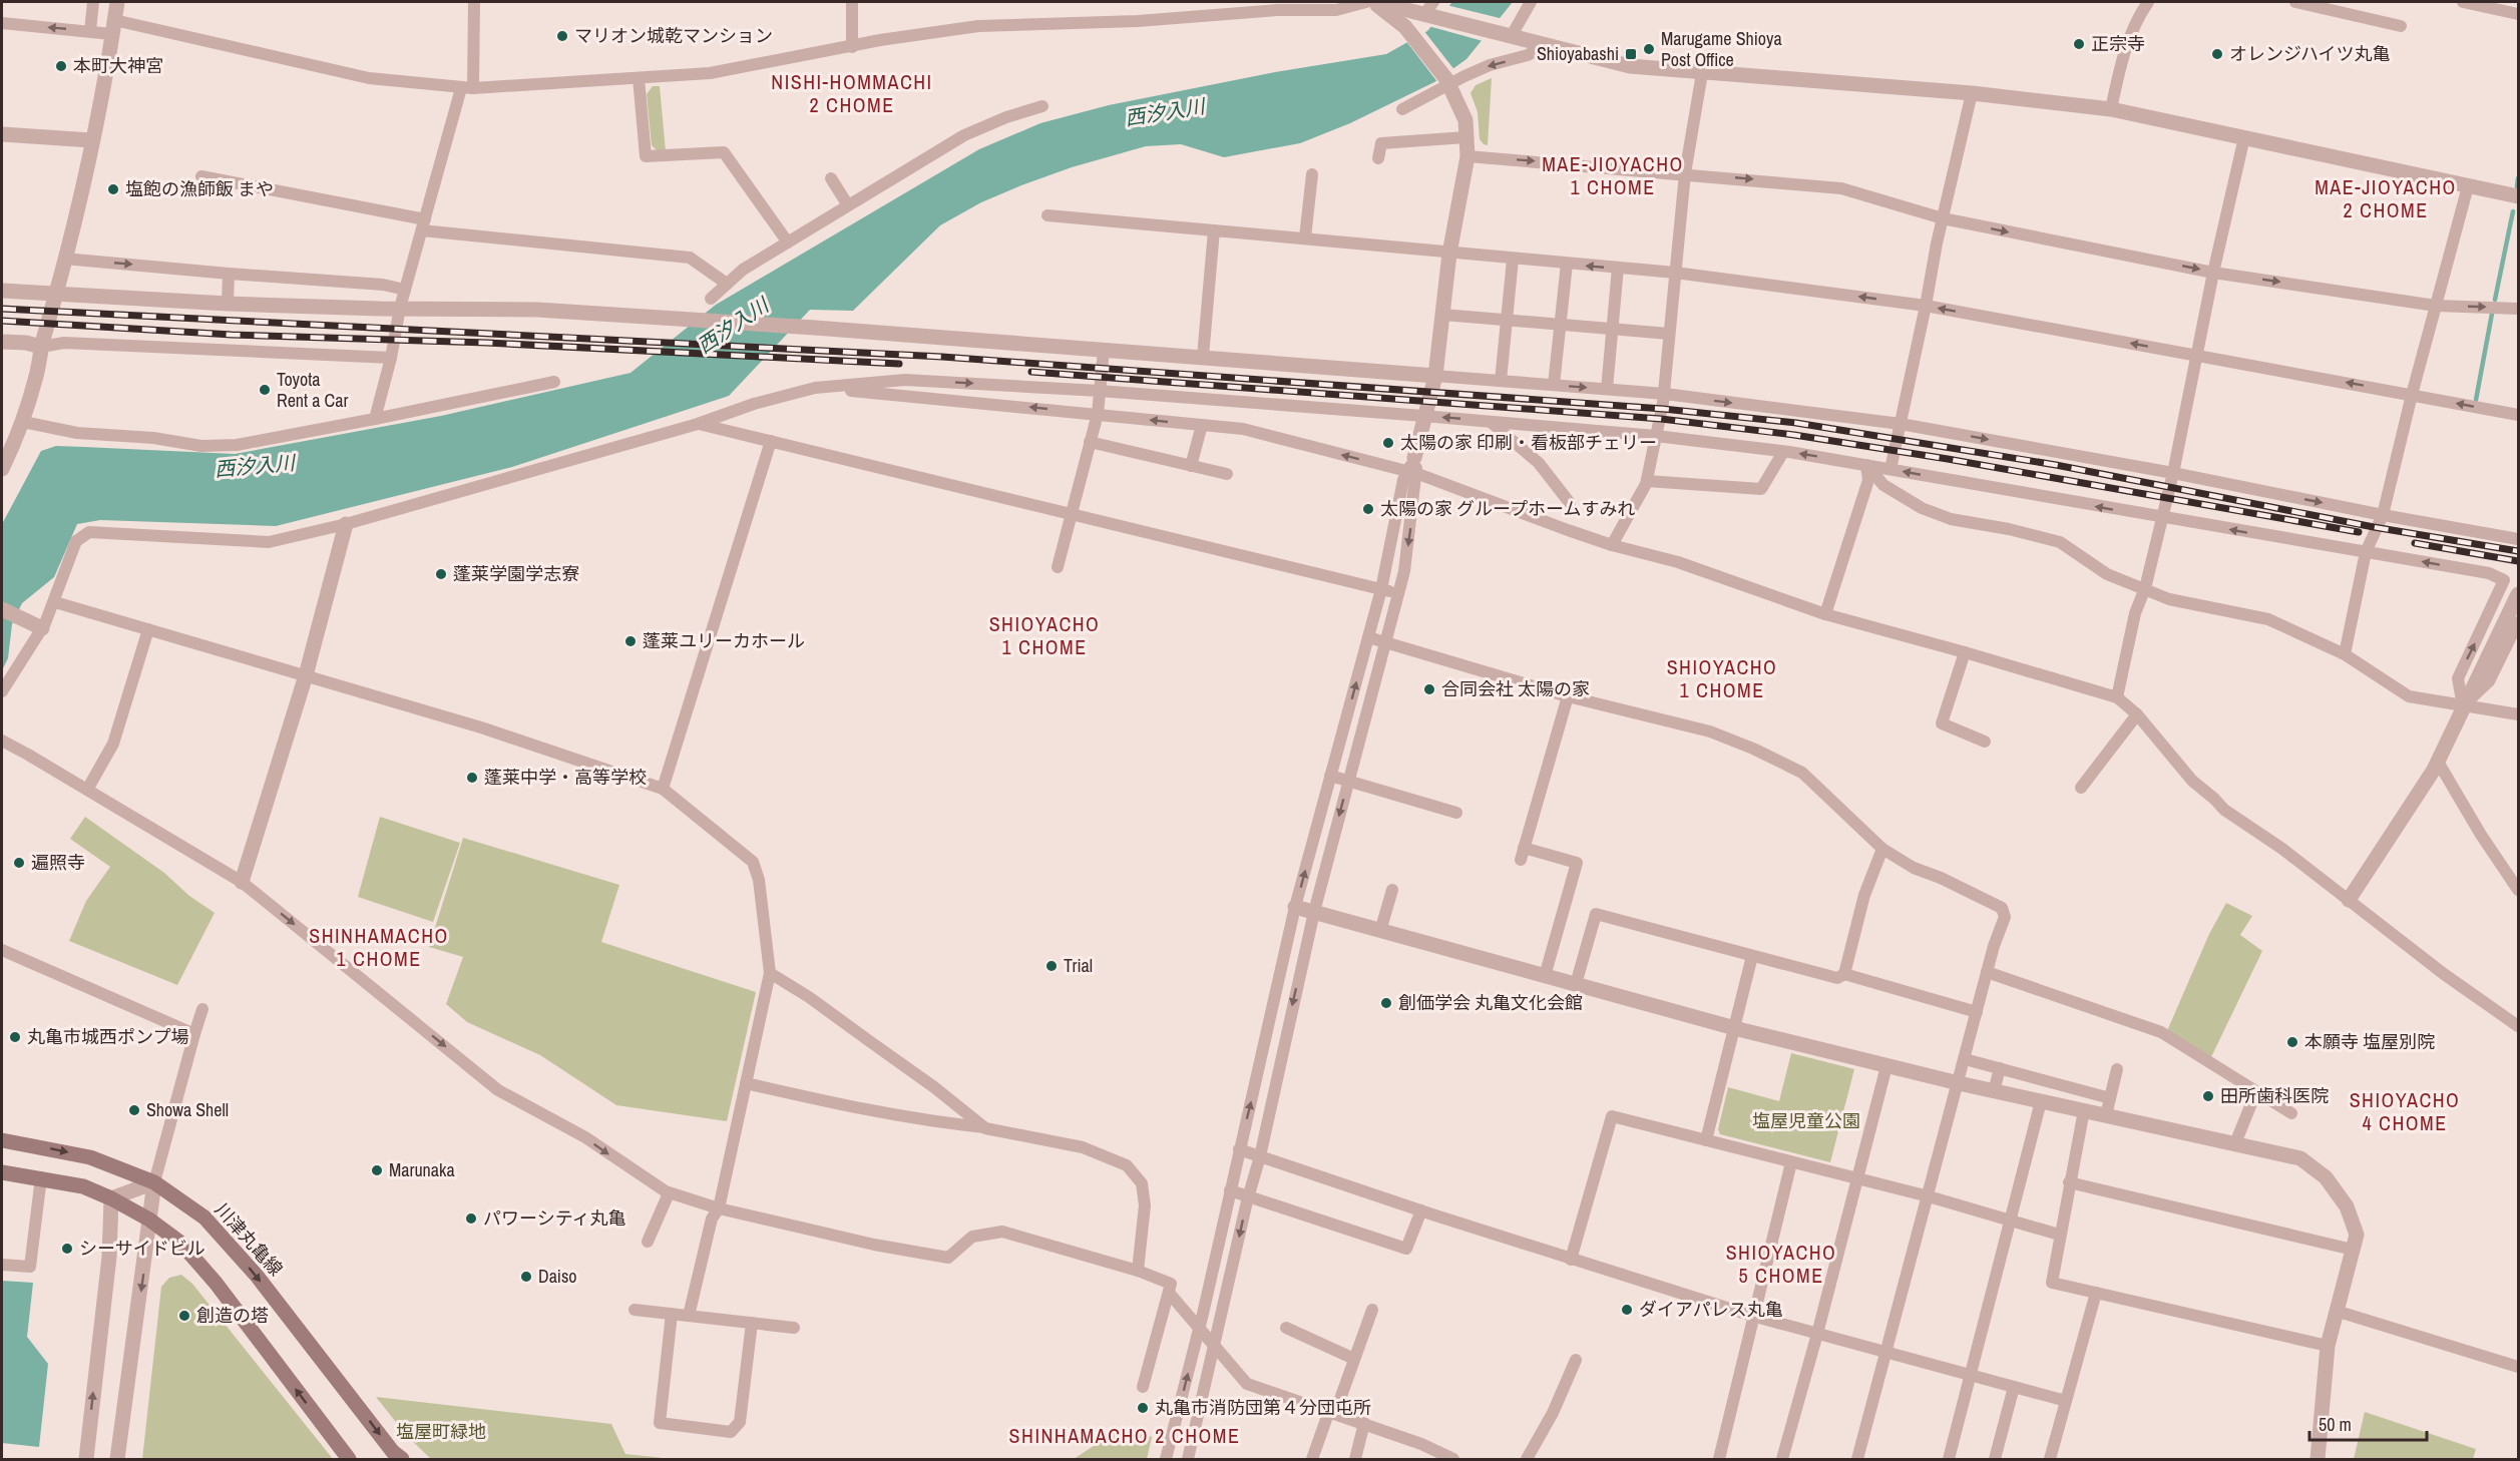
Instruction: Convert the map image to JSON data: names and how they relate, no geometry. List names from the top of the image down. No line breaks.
{"streets":{"main road":["川津丸亀線"]},"districts":["NISHI-HOMMACHI 2 CHOME","MAE-JIOYACHO 1 CHOME","MAE-JIOYACHO 2 CHOME","SHIOYACHO 1 CHOME","SHIOYACHO 1 CHOME","SHINHAMACHO 1 CHOME","SHIOYACHO 4 CHOME","SHIOYACHO 5 CHOME","SHINHAMACHO 2 CHOME"],"water":["西汐入川"],"parks":["塩屋児童公園","塩屋町緑地"],"places":{"other":["マリオン城乾マンション","正宗寺","Marugame Shioya Post Office","オレンジハイツ丸亀","本町大神宮","塩飽の漁師飯 まや","Toyota Rent a Car","太陽の家 印刷・看板部チェリー","太陽の家 グループホームすみれ","蓬莱学園学志寮","蓬莱ユリーカホール","合同会社 太陽の家","蓬莱中学・高等学校","遍照寺","Trial","創価学会 丸亀文化会館","丸亀市城西ポンプ場","本願寺 塩屋別院","田所歯科医院","Showa Shell","Marunaka","パワーシティ丸亀","シーサイドビル","Daiso","ダイアパレス丸亀","創造の塔","丸亀市消防団第４分団屯所"],"transit":["Shioyabashi"]},"scale_bar":"50 m"}
